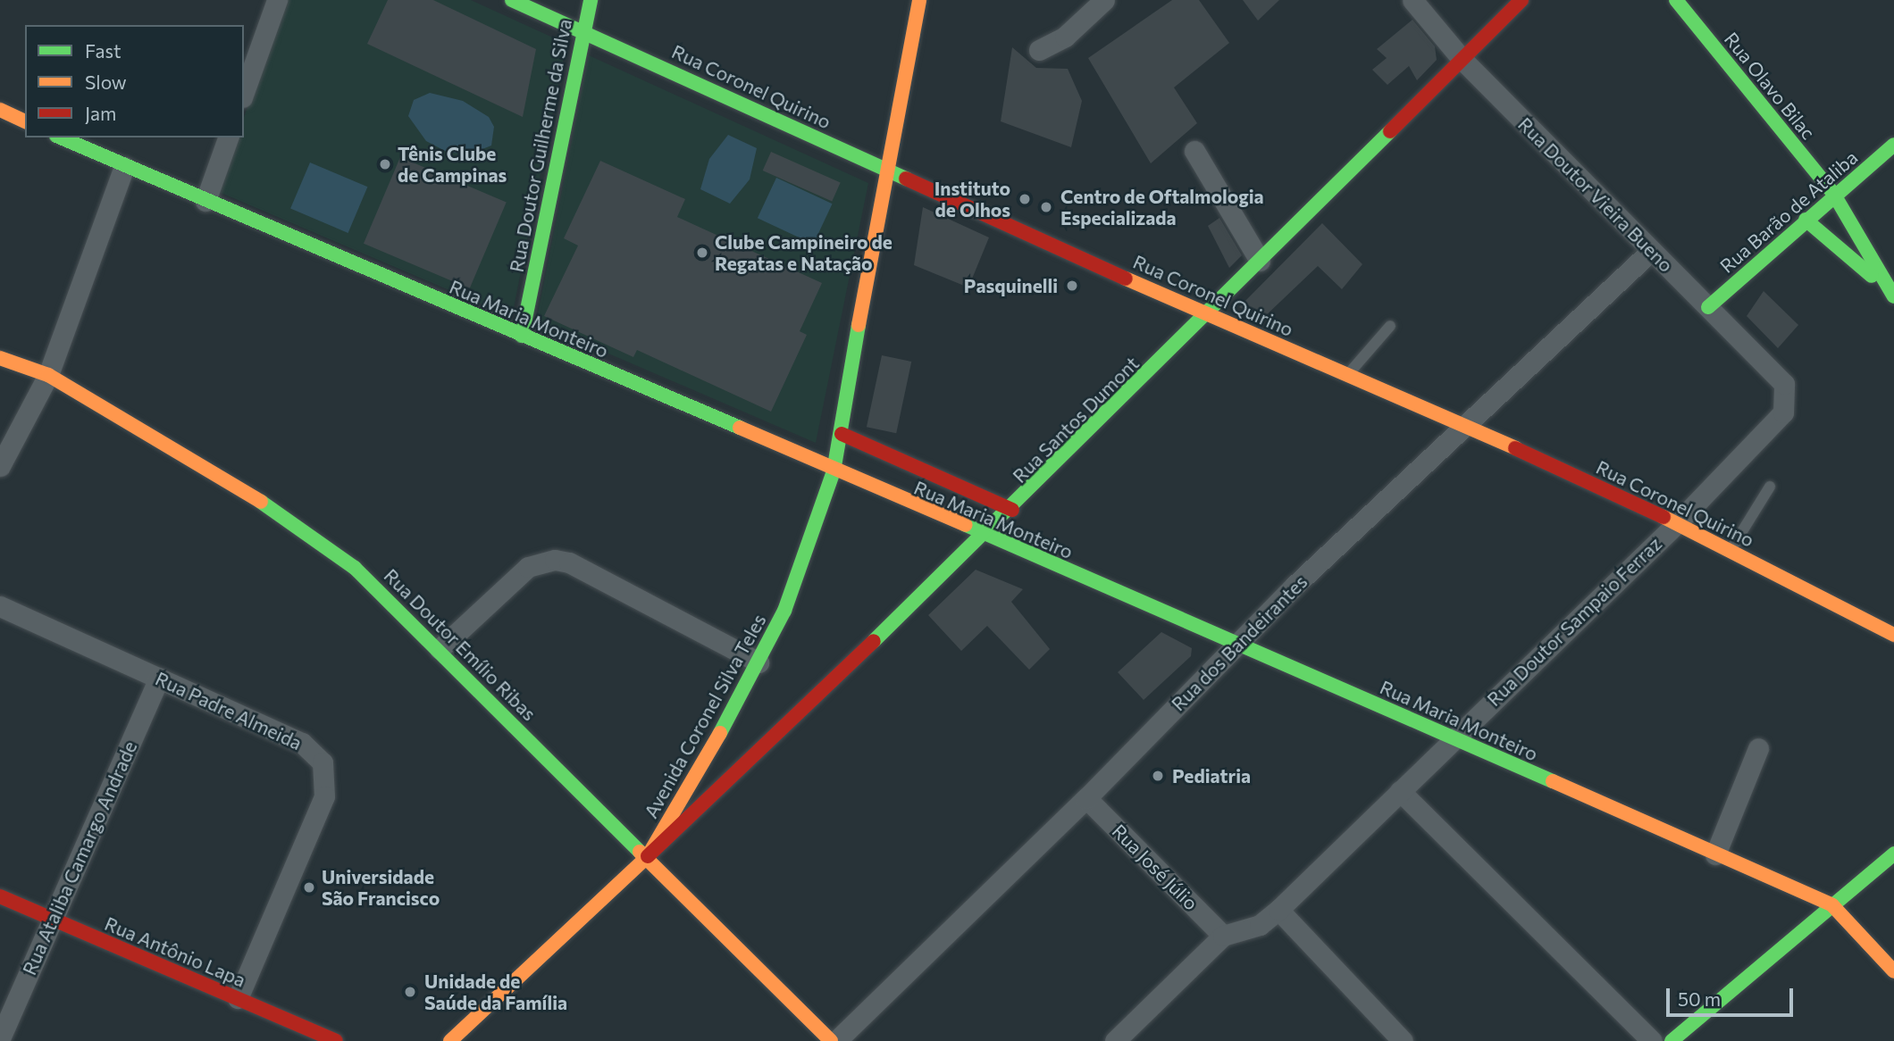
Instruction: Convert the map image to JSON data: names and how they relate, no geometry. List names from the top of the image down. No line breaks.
{"streets":{"main road":["Rua Olavo Bilac","Rua Coronel Quirino","Rua Doutor Guilherme da Silva","Rua Barão de Ataliba","Rua Maria Monteiro","Rua Santos Dumont","Rua Doutor Emílio Ribas","Avenida Coronel Silva Teles","Rua Antônio Lapa"],"street":["Rua Doutor Vieira Bueno","Rua Doutor Sampaio Ferraz","Rua dos Bandeirantes","Rua Padre Almeida","Rua Ataliba Camargo Andrade","Rua José Júlio"]},"crossings":[["Rua Olavo Bilac","Rua Barão de Ataliba"],["Rua Coronel Quirino","Rua Doutor Guilherme da Silva"],["Rua Coronel Quirino","Rua Santos Dumont"],["Rua Coronel Quirino","Rua Doutor Sampaio Ferraz"],["Rua Coronel Quirino","Rua dos Bandeirantes"],["Rua Coronel Quirino","Avenida Coronel Silva Teles"],["Rua Doutor Guilherme da Silva","Rua Maria Monteiro"],["Rua Doutor Vieira Bueno","Rua Barão de Ataliba"],["Rua Doutor Vieira Bueno","Rua Santos Dumont"],["Rua Doutor Vieira Bueno","Rua Doutor Sampaio Ferraz"],["Rua Doutor Vieira Bueno","Rua dos Bandeirantes"],["Rua Maria Monteiro","Rua Santos Dumont"],["Rua Maria Monteiro","Rua Doutor Sampaio Ferraz"],["Rua Maria Monteiro","Rua dos Bandeirantes"],["Rua Maria Monteiro","Avenida Coronel Silva Teles"],["Rua Santos Dumont","Rua Doutor Emílio Ribas"],["Rua Santos Dumont","Avenida Coronel Silva Teles"],["Rua Doutor Sampaio Ferraz","Rua José Júlio"],["Rua dos Bandeirantes","Rua José Júlio"],["Rua Doutor Emílio Ribas","Avenida Coronel Silva Teles"],["Rua Padre Almeida","Rua Ataliba Camargo Andrade"],["Rua Padre Almeida","Rua Antônio Lapa"],["Rua Ataliba Camargo Andrade","Rua Antônio Lapa"]],"places":["Tênis Clube de Campinas","Instituto de Olhos","Centro de Oftalmologia Especializada","Clube Campineiro de Regatas e Natação","Pasquinelli","Pediatria","Universidade São Francisco","Unidade de Saúde da Família"],"legend":["Fast","Slow","Jam"],"scale_bar":"50 m"}
